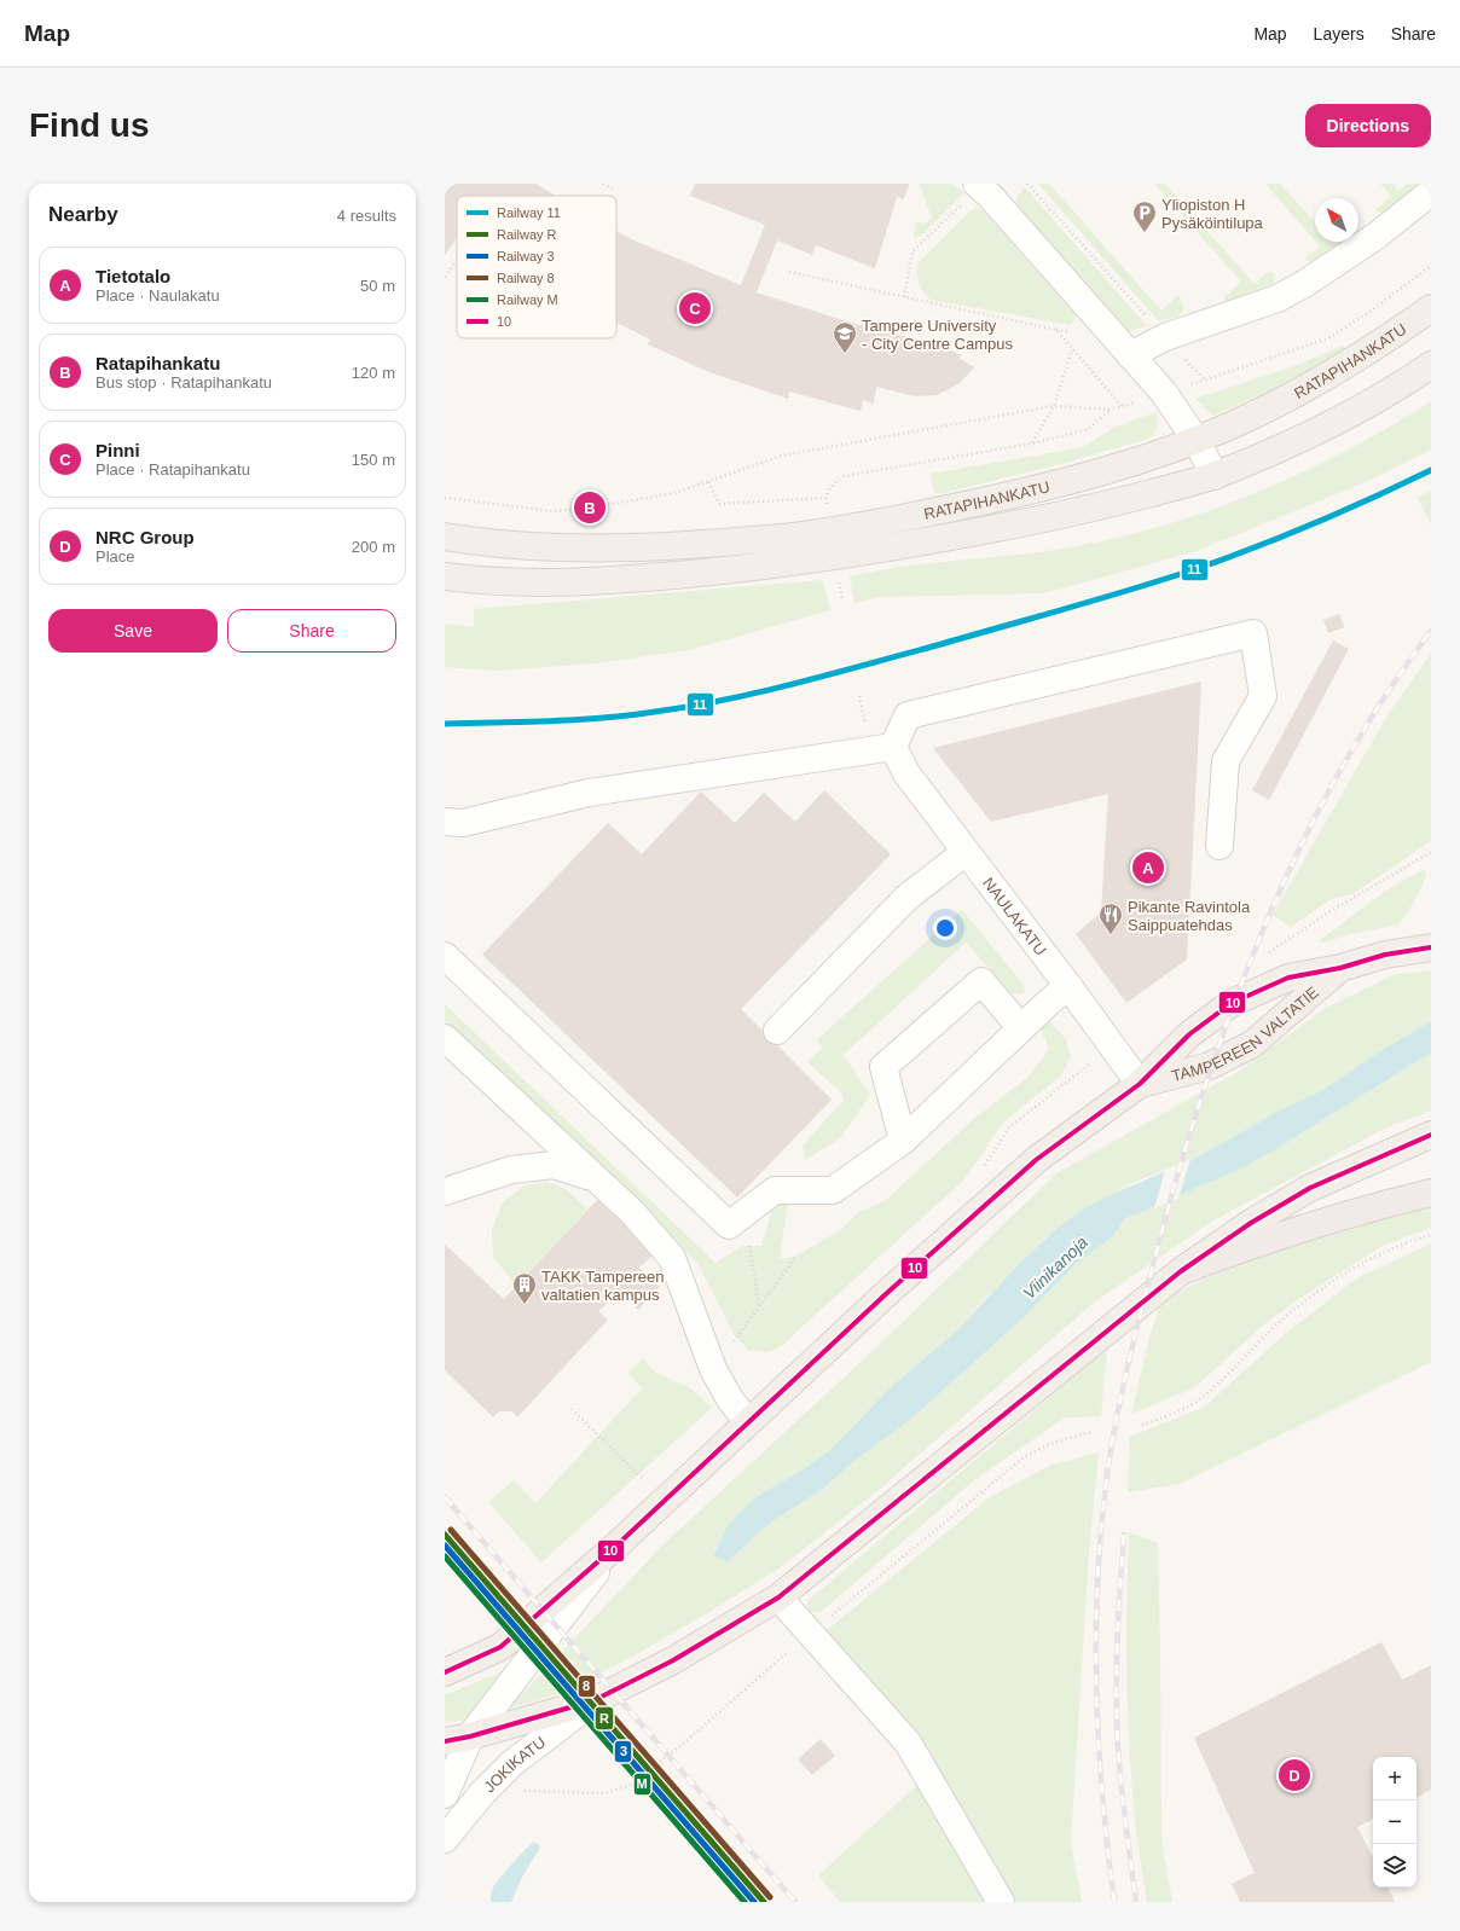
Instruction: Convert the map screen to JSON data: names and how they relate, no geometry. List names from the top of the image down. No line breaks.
{"streets":{"main road":["RATAPIHANKATU","TAMPEREEN VALTATIE"],"street":["NAULAKATU","JOKIKATU"]},"crossings":[["NAULAKATU","TAMPEREEN VALTATIE"]],"water":["Viinikanoja"],"places":{"parking":["Yliopiston H Pysäköintilupa"],"school or university":["Tampere University - City Centre Campus"],"restaurant":["Pikante Ravintola Saippuatehdas"],"building":["TAKK Tampereen valtatien kampus"]},"lines":["rail line 11","transit line 10","rail line 8","rail line R","rail line 3","rail line M"],"legend":["Railway 11","Railway R","Railway 3","Railway 8","Railway M","10"],"north":"top left","page":{"header":"Map","nav":["Map","Layers","Share"],"buttons":["Directions",["Save","Share"]],"title":"Find us","heading":["Nearby","4 results"],"list":[{"mark":"A","name":"Tietotalo","note":"Place · Naulakatu","value":"50 m"},{"mark":"B","name":"Ratapihankatu","note":"Bus stop · Ratapihankatu","value":"120 m"},{"mark":"C","name":"Pinni","note":"Place · Ratapihankatu","value":"150 m"},{"mark":"D","name":"NRC Group","note":"Place","value":"200 m"}],"pins":["C","B","A","D"],"map_buttons":["+","−"]}}
